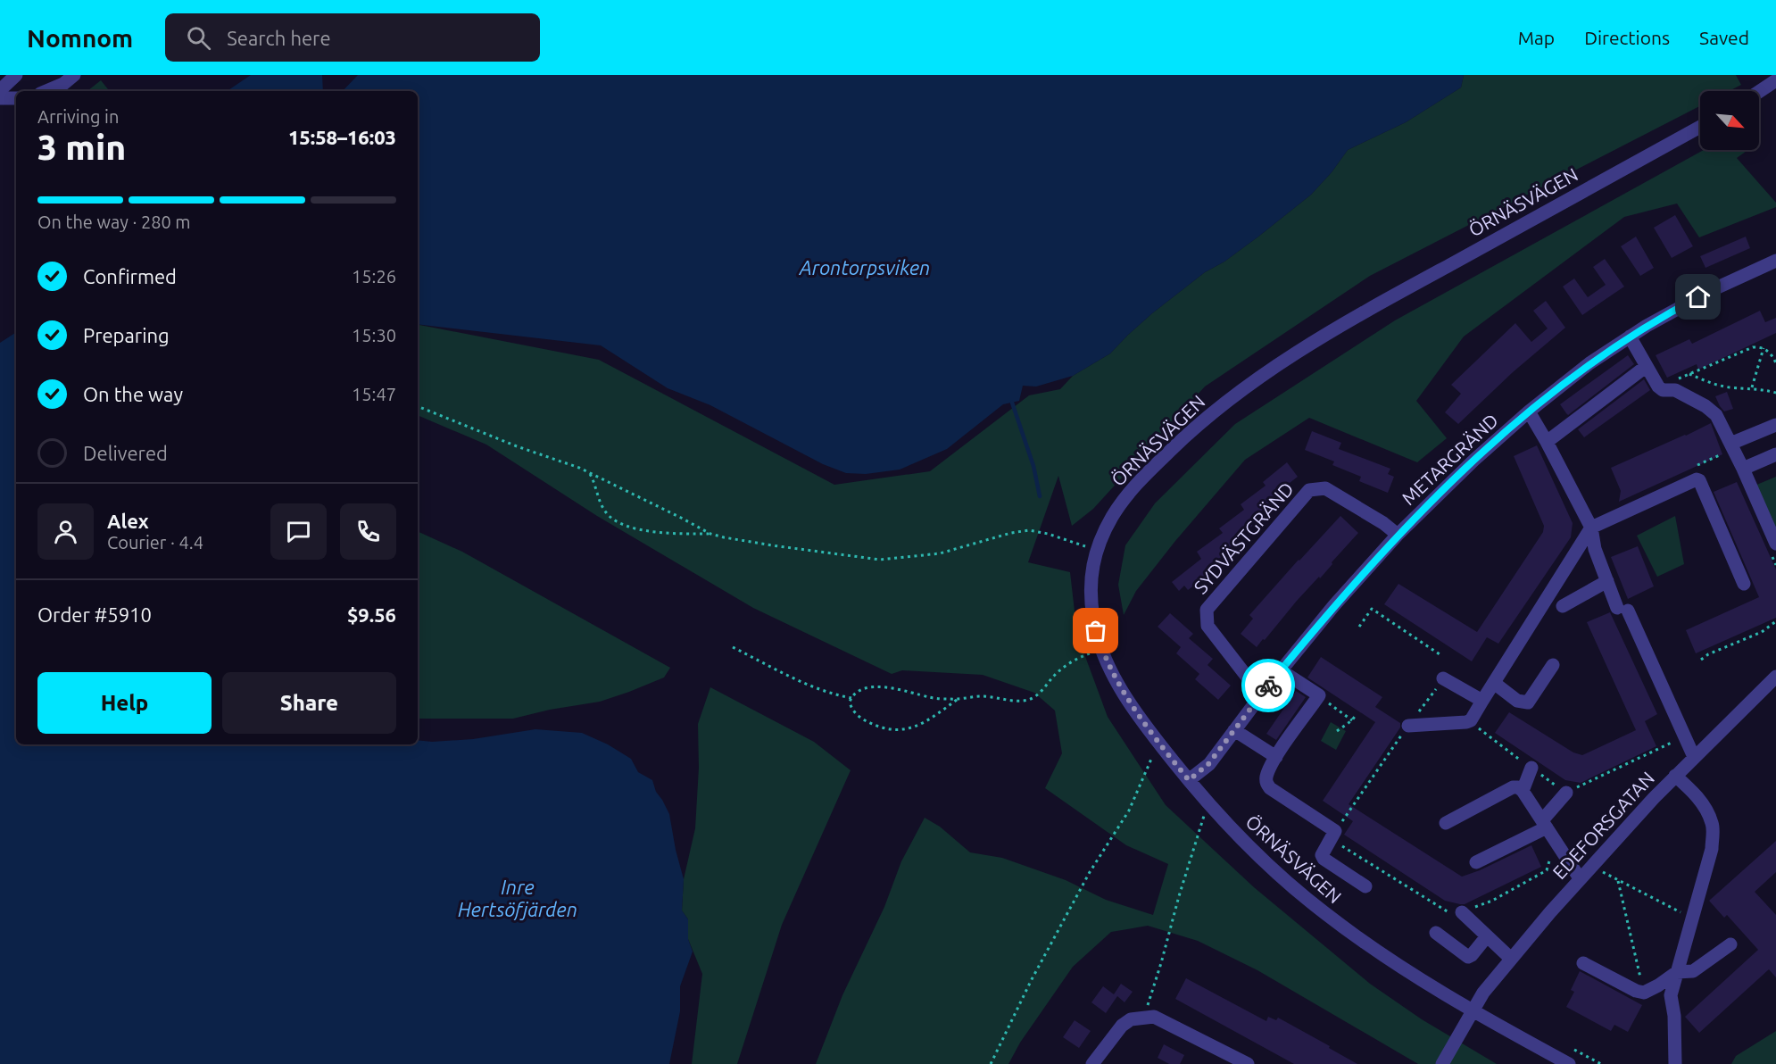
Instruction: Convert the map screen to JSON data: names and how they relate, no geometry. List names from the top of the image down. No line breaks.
{"streets":{"street":["ÖRNÄSVÄGEN","METARGRÄND","SYDVÄSTGRÄND","EDEFORSGATAN"]},"crossings":[["ÖRNÄSVÄGEN","METARGRÄND"],["ÖRNÄSVÄGEN","EDEFORSGATAN"],["METARGRÄND","SYDVÄSTGRÄND"]],"water":["Arontorpsviken","Inre Hertsöfjärden"],"north":"bottom right","page":{"header":"Nomnom","search":"Search here","nav":["Map","Directions","Saved"],"heading":["3 min","Arriving in","15:58–16:03"],"panel":["Alex","Courier · 4.4","Order #5910","$9.56"],"bar":"On the way · 280 m","list":[["Confirmed","15:26"],["Preparing","15:30"],["On the way","15:47"],"Delivered"],"buttons":["Help","Share"]}}
